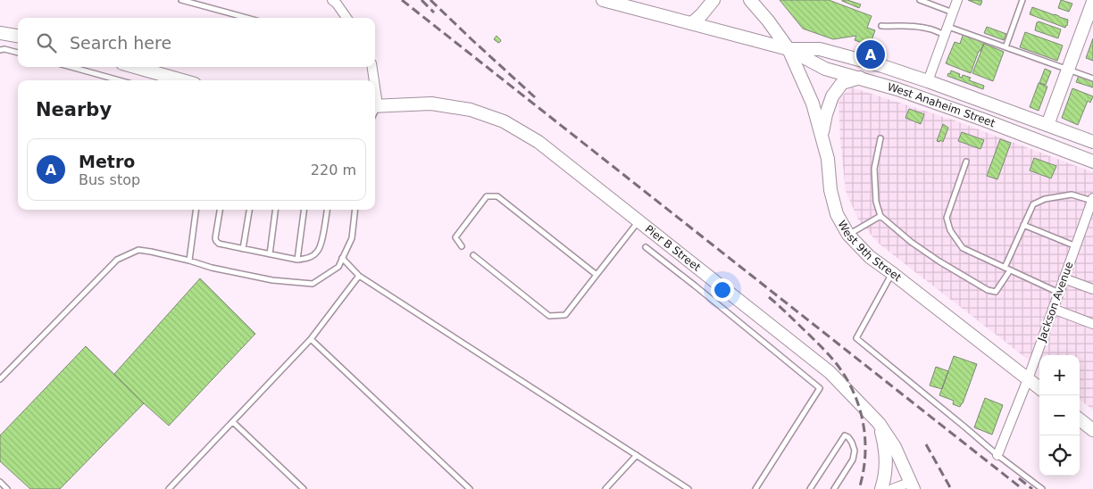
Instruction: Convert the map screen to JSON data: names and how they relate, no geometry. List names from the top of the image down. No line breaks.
{"streets":{"main road":["West Anaheim Street","Pier B Street","West 9th Street"],"street":["Jackson Avenue"]},"crossings":[["West Anaheim Street","West 9th Street"],["West 9th Street","Jackson Avenue"]],"page":{"search":"Search here","pins":"A","heading":"Nearby","list":[{"mark":"A","name":"Metro","note":"Bus stop","value":"220 m"}],"map_buttons":["+","−"]}}
